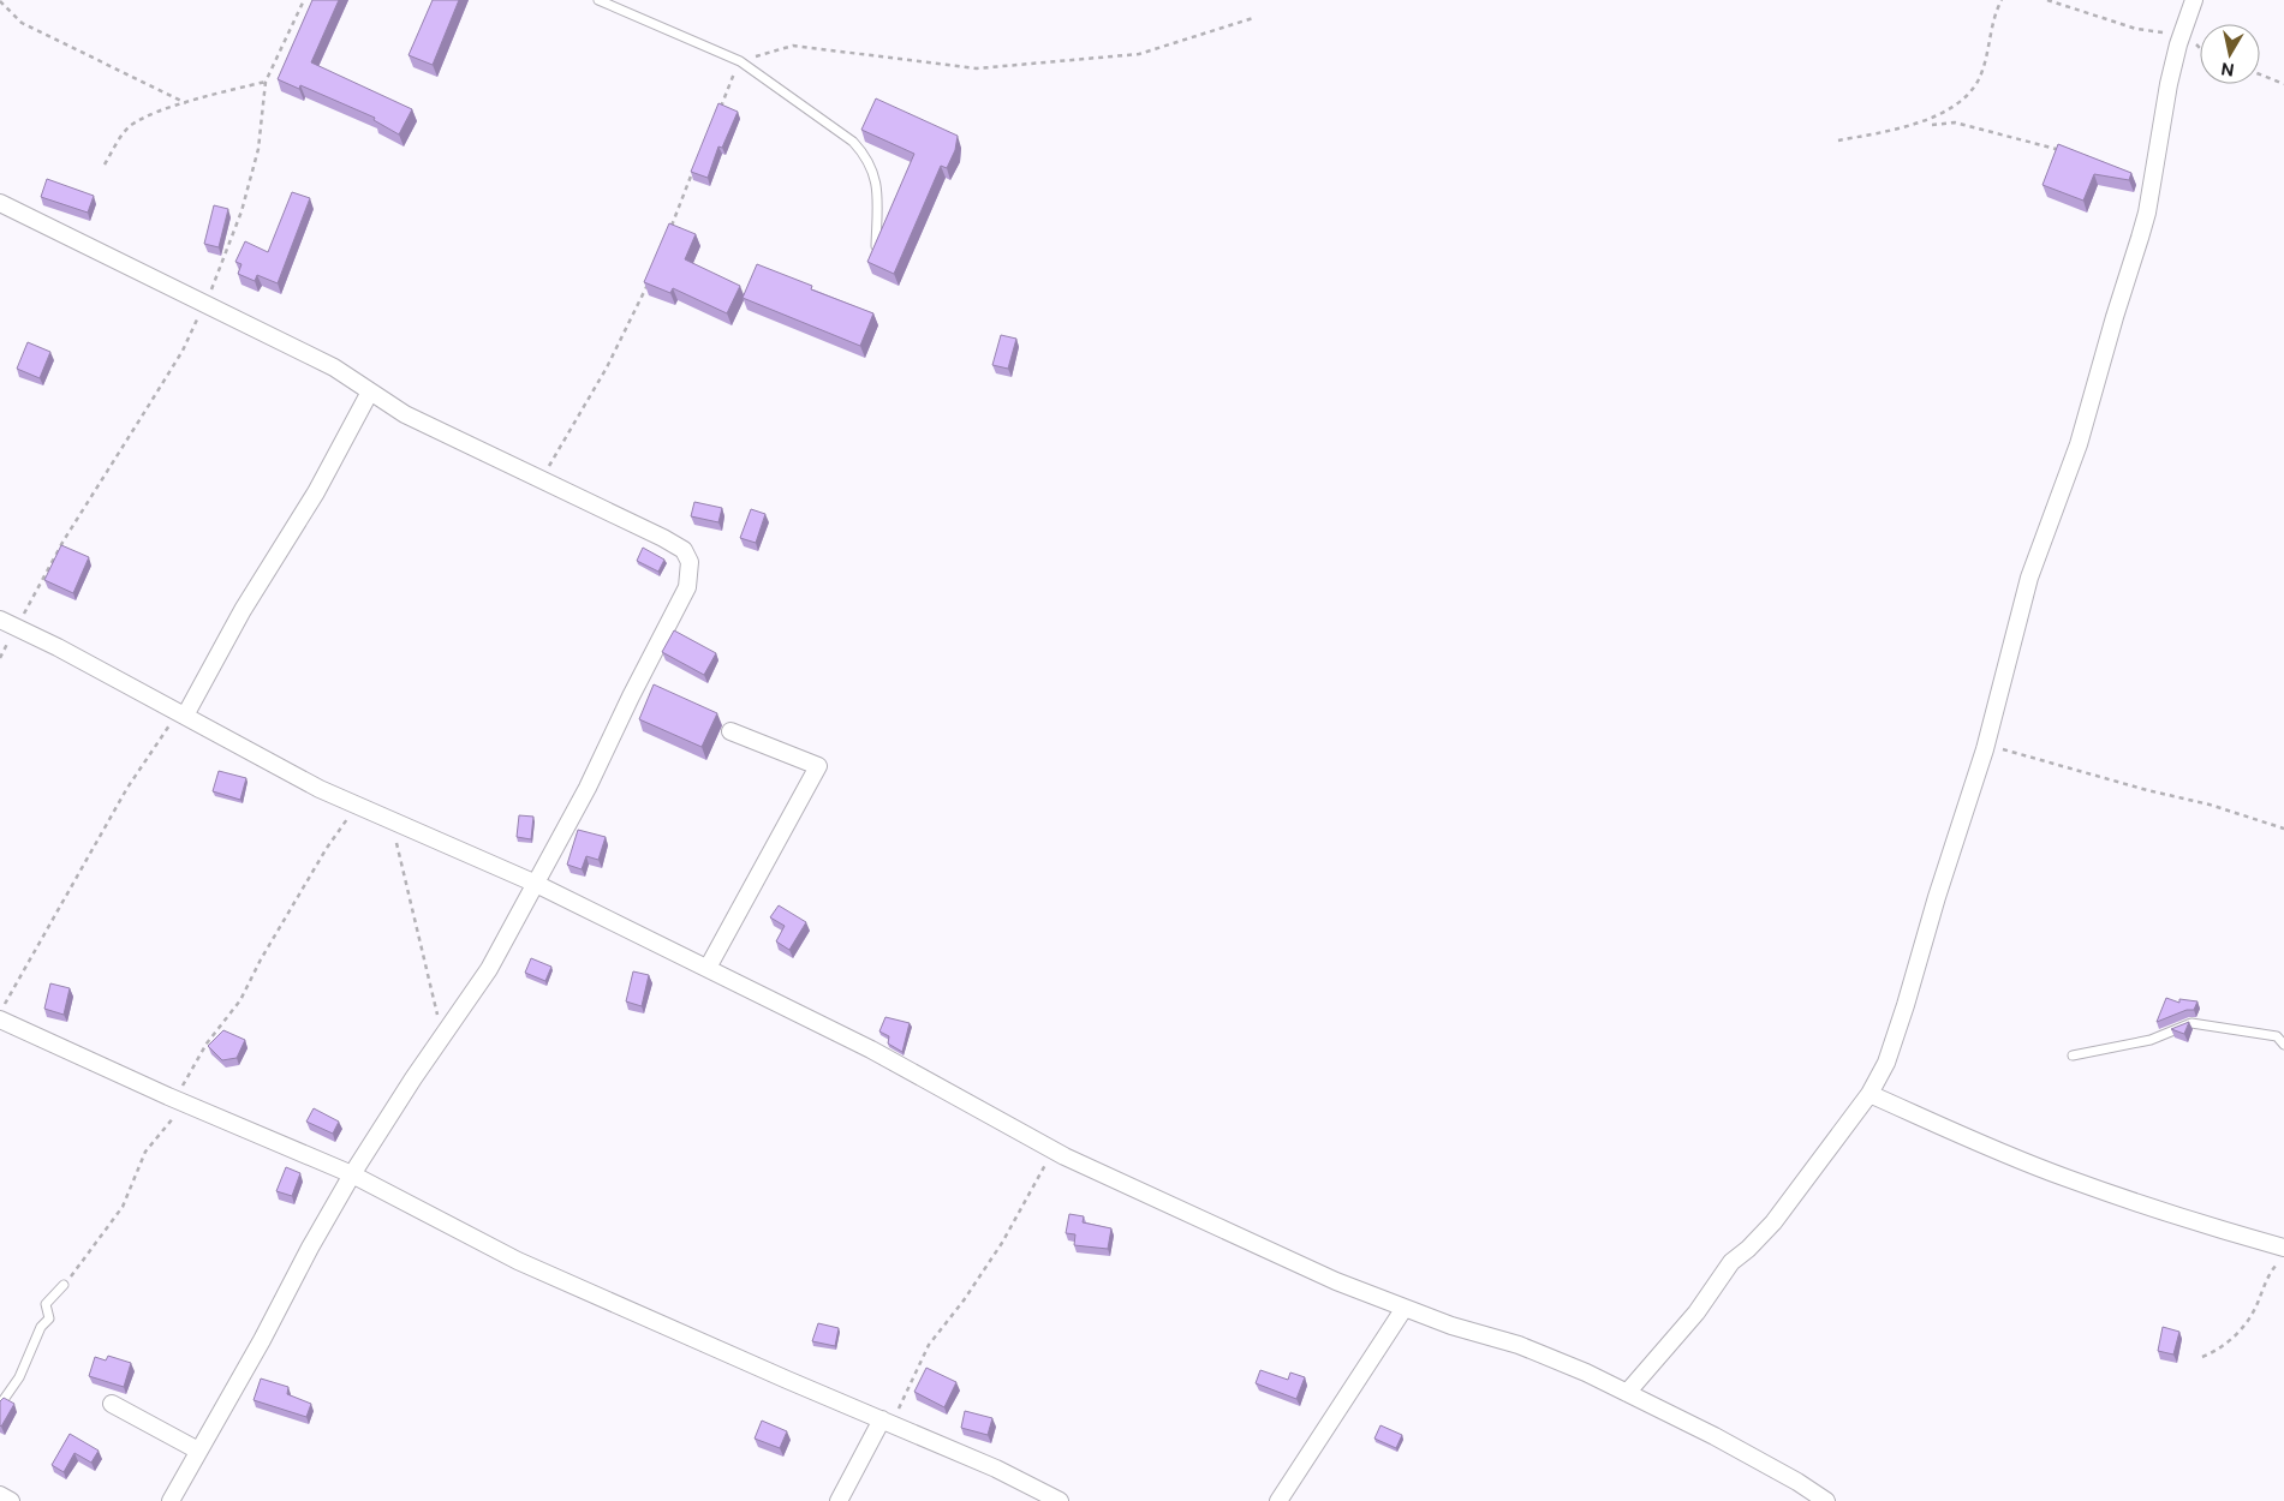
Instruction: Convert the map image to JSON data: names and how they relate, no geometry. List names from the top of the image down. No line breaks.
{"north":"bottom"}
